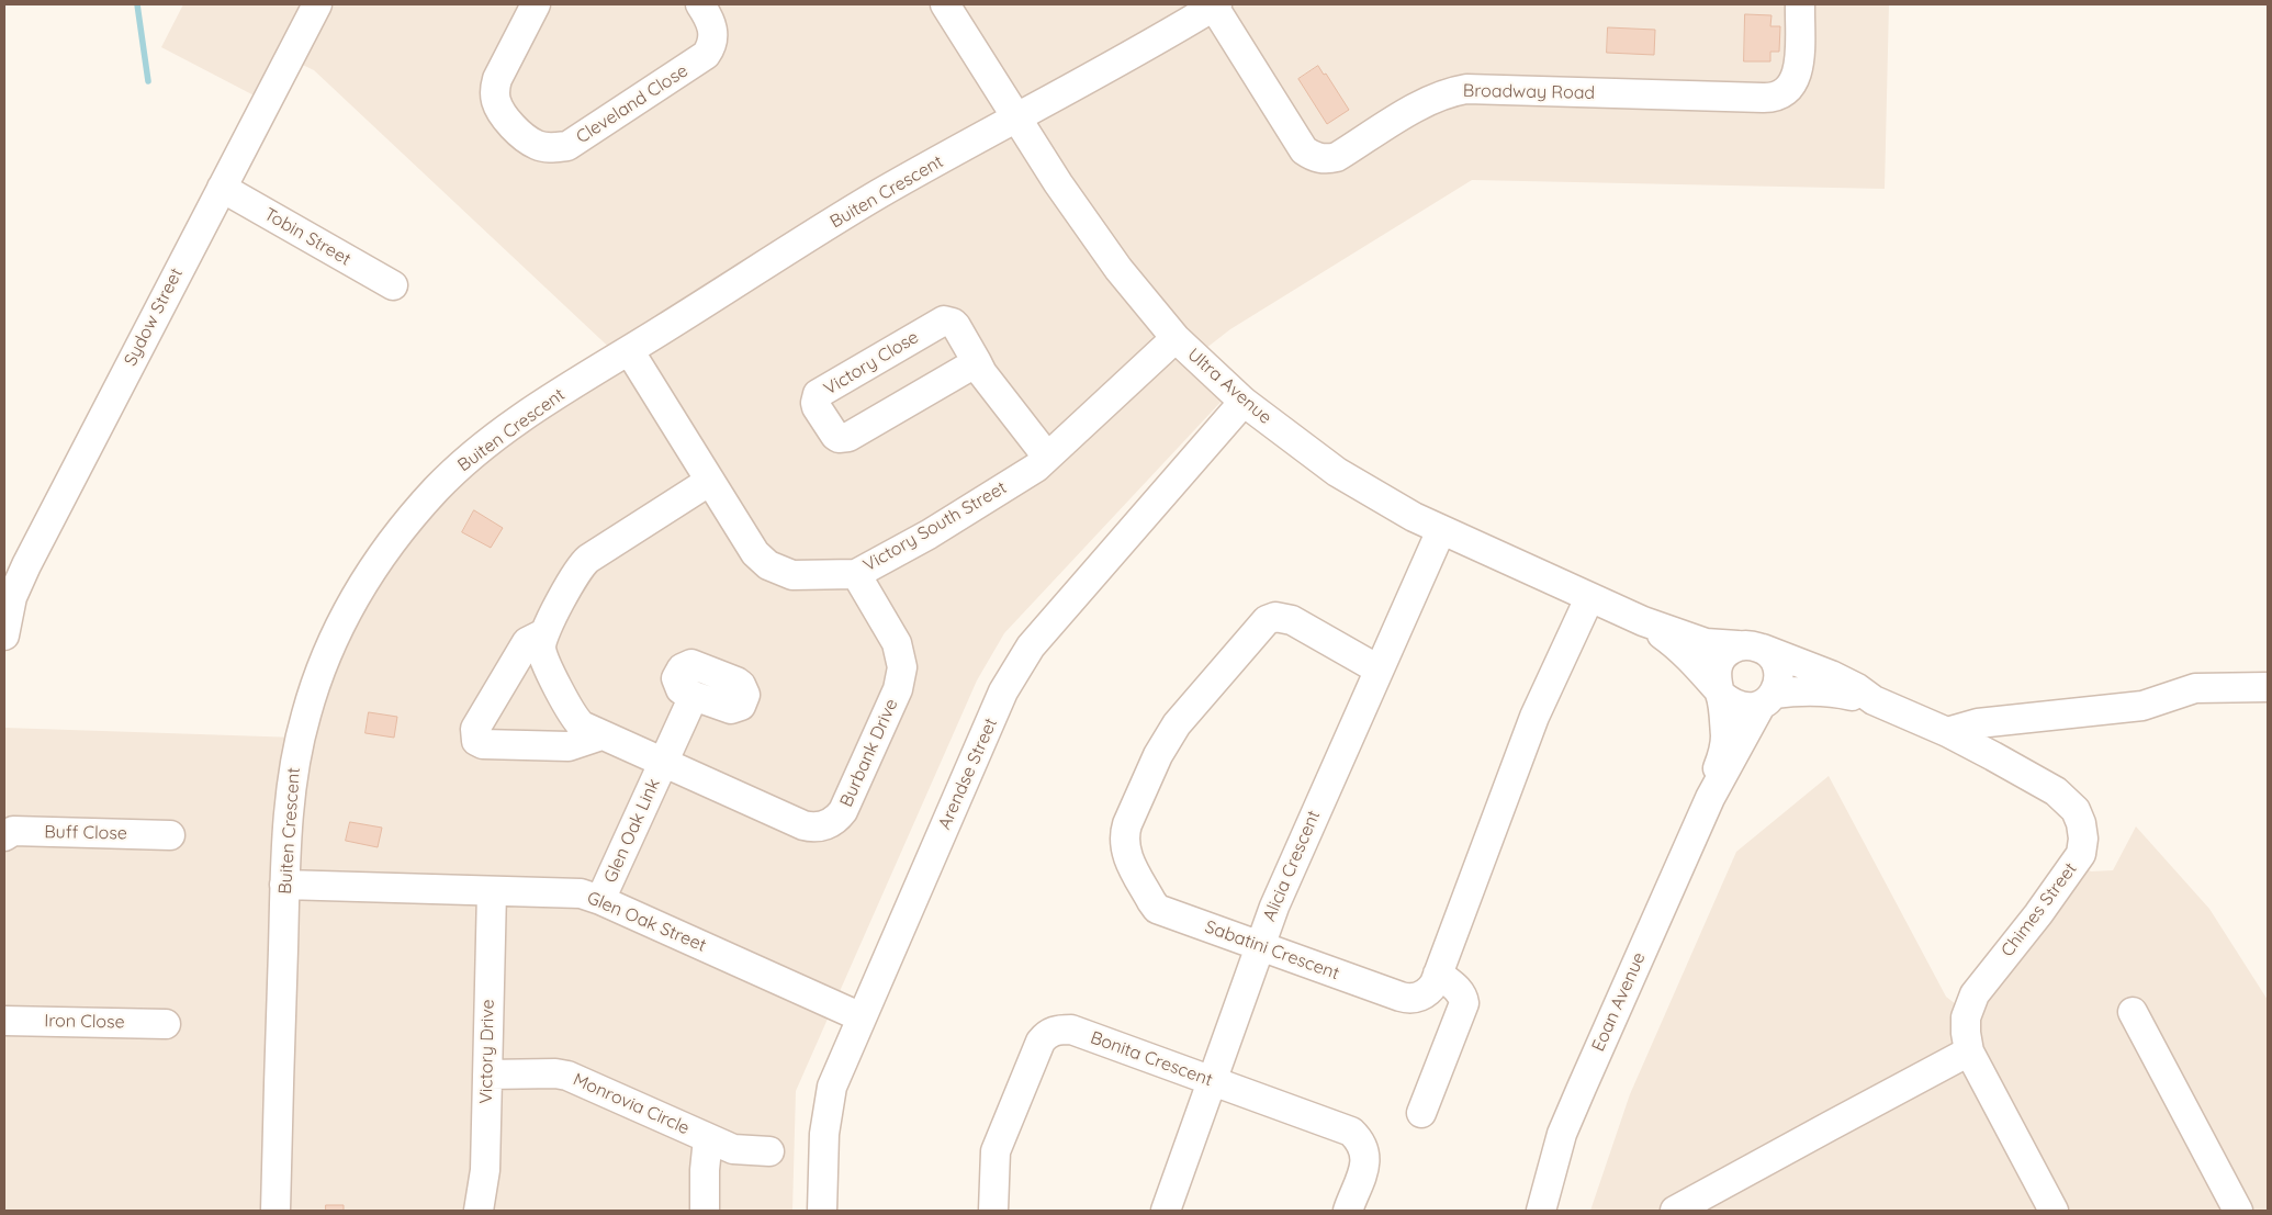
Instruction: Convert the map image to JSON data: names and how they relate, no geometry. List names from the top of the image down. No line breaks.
{"streets":{"street":["Broadway Road","Cleveland Close","Buiten Crescent","Tobin Street","Sydow Street","Victory Close","Ultra Avenue","Victory South Street","Burbank Drive","Arendse Street","Glen Oak Link","Buff Close","Alicia Crescent","Chimes Street","Glen Oak Street","Sabatini Crescent","Eoan Avenue","Iron Close","Victory Drive","Bonita Crescent","Monrovia Circle"]},"crossings":[["Broadway Road","Buiten Crescent"],["Buiten Crescent","Ultra Avenue"],["Buiten Crescent","Victory South Street"],["Buiten Crescent","Glen Oak Street"],["Tobin Street","Sydow Street"],["Victory Close","Victory South Street"],["Ultra Avenue","Victory South Street"],["Ultra Avenue","Arendse Street"],["Ultra Avenue","Alicia Crescent"],["Ultra Avenue","Chimes Street"],["Ultra Avenue","Sabatini Crescent"],["Ultra Avenue","Eoan Avenue"],["Victory South Street","Burbank Drive"],["Burbank Drive","Glen Oak Link"],["Arendse Street","Glen Oak Street"],["Glen Oak Link","Glen Oak Street"],["Alicia Crescent","Sabatini Crescent"],["Alicia Crescent","Bonita Crescent"],["Chimes Street","Eoan Avenue"],["Glen Oak Street","Victory Drive"],["Victory Drive","Monrovia Circle"]]}
